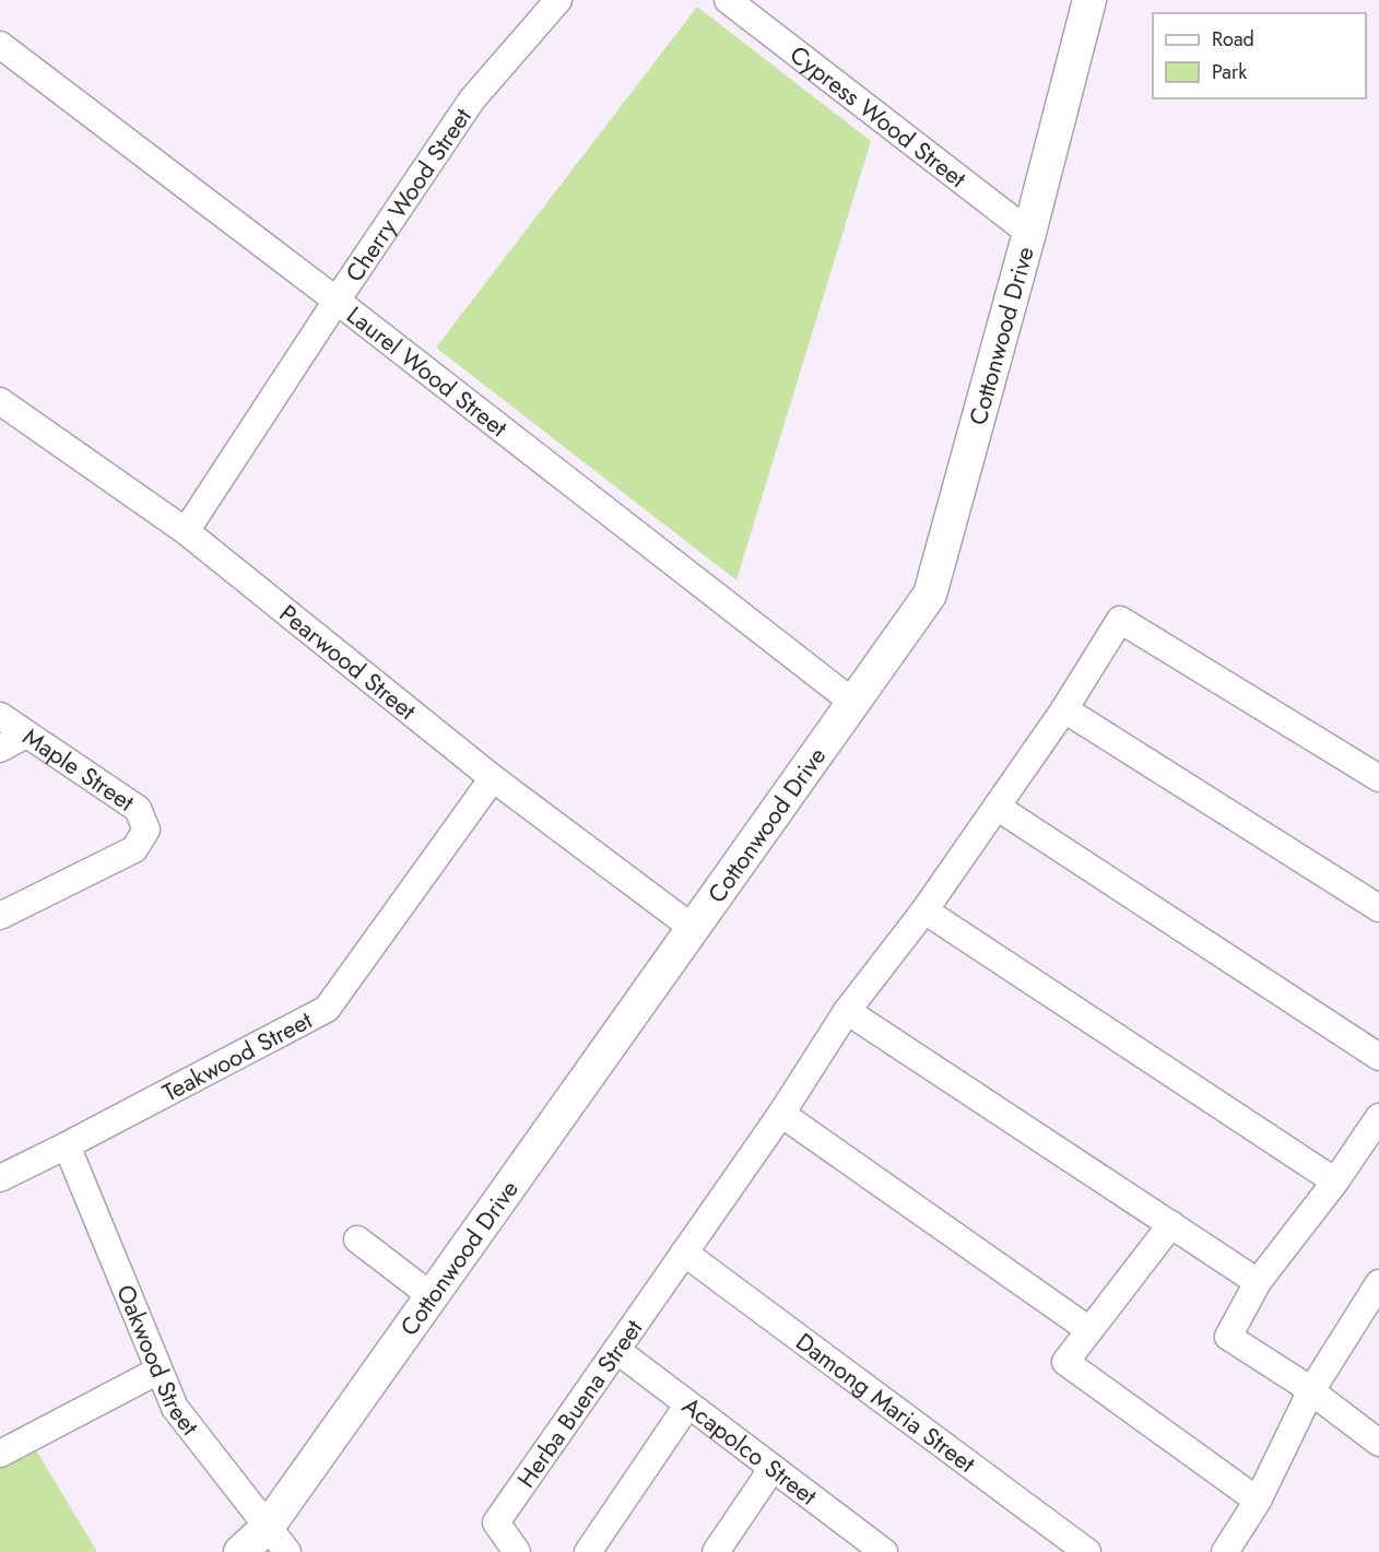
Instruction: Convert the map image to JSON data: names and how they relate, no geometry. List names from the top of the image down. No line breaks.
{"streets":{"street":["Cypress Wood Street","Cherry Wood Street","Cottonwood Drive","Laurel Wood Street","Pearwood Street","Maple Street","Teakwood Street","Oakwood Street","Herba Buena Street","Damong Maria Street","Acapolco Street"]},"crossings":[["Cypress Wood Street","Cottonwood Drive"],["Cherry Wood Street","Laurel Wood Street"],["Cherry Wood Street","Pearwood Street"],["Cottonwood Drive","Laurel Wood Street"],["Cottonwood Drive","Pearwood Street"],["Cottonwood Drive","Oakwood Street"],["Pearwood Street","Teakwood Street"],["Teakwood Street","Oakwood Street"],["Herba Buena Street","Damong Maria Street"],["Herba Buena Street","Acapolco Street"]],"legend":["Road","Park"]}
